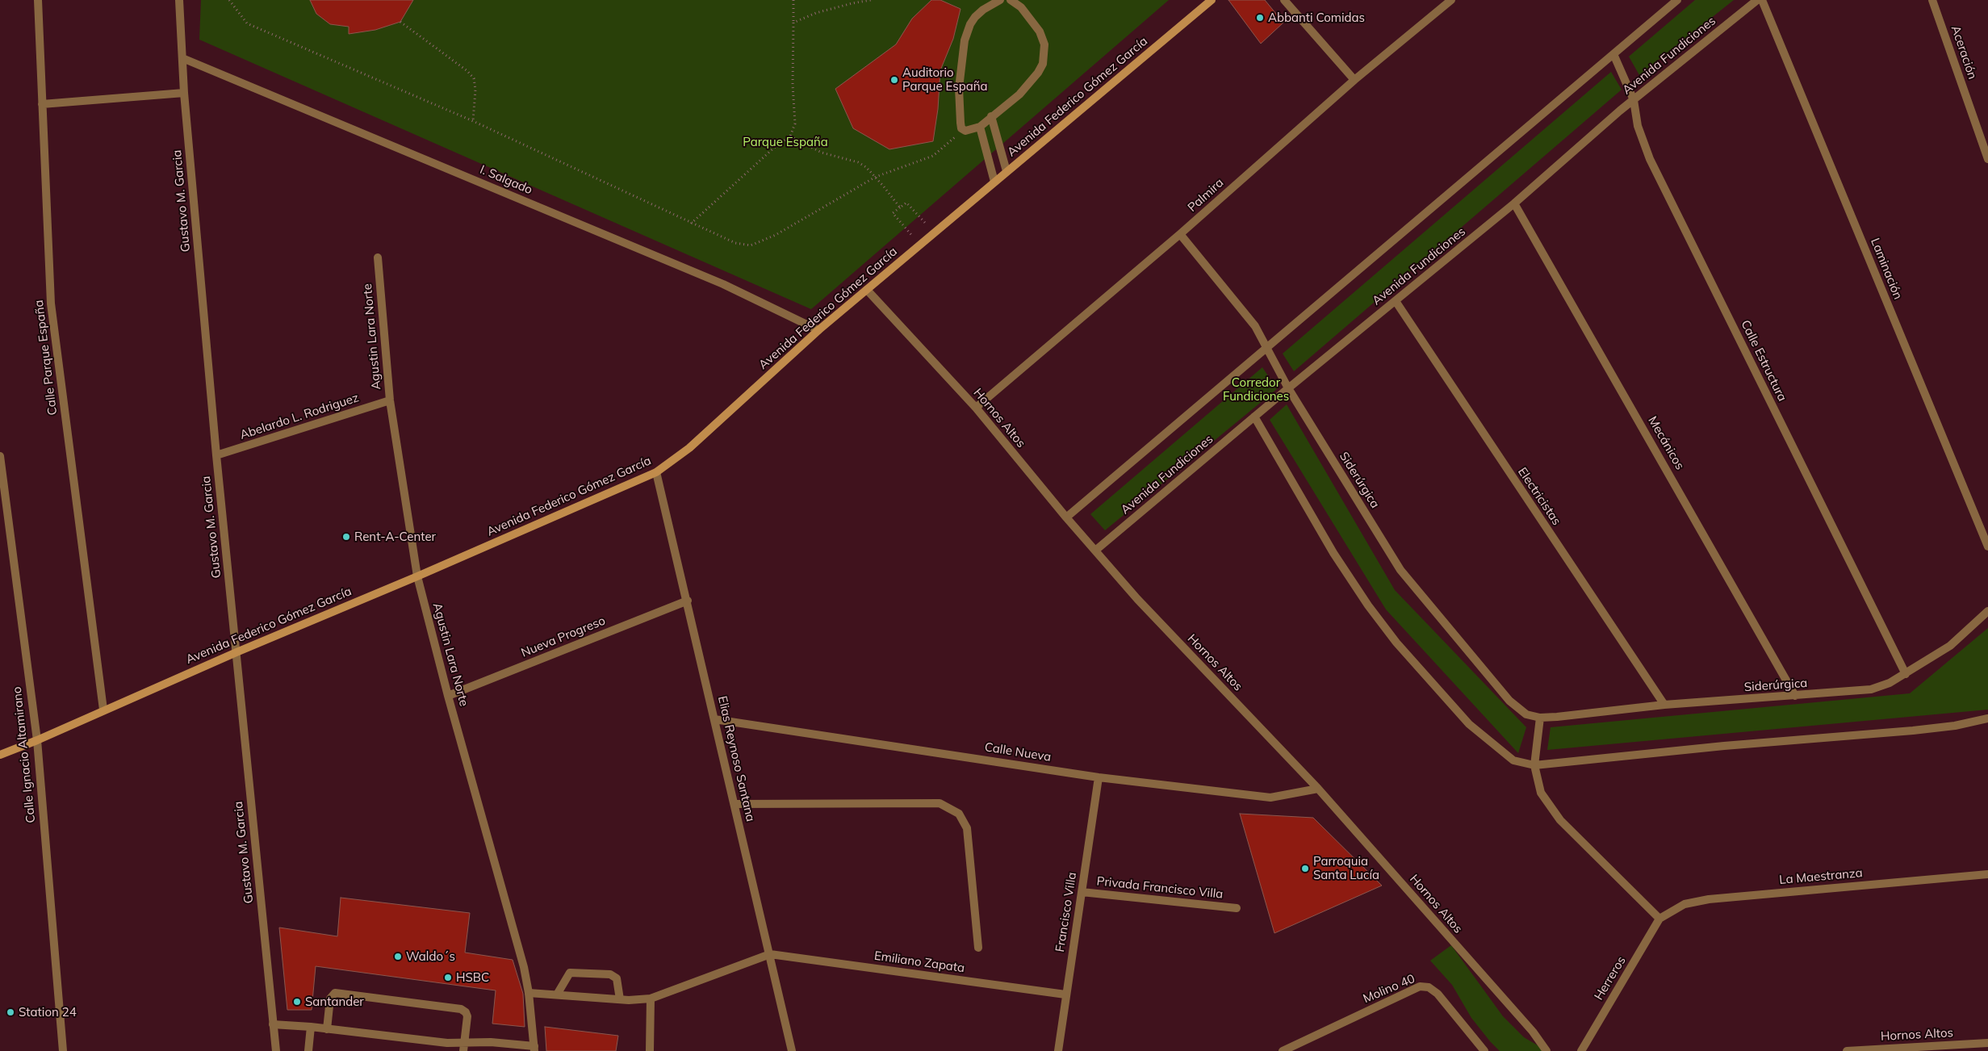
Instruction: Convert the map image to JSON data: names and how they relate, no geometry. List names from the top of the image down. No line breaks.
{"streets":{"street":["Aceración","Avenida Fundiciones","Avenida Federico Gómez García","I. Salgado","Palmira","Gustavo M. Garcia","Laminación","Agustin Lara Norte","Calle Parque España","Calle Estructura","Abelardo L. Rodriguez","Hornos Altos","Mecánicos","Siderúrgica","Electricistas","Nueva Progreso","Calle Nueva","Calle Ignacio Altamirano","Elias Reynoso Santana","La Maestranza","Privada Francisco Villa","Francisco Villa","Emiliano Zapata","Herreros","Molino 40"]},"crossings":[["Avenida Fundiciones","Calle Estructura"],["Avenida Fundiciones","Hornos Altos"],["Avenida Fundiciones","Mecánicos"],["Avenida Fundiciones","Siderúrgica"],["Avenida Fundiciones","Electricistas"],["Avenida Federico Gómez García","I. Salgado"],["Avenida Federico Gómez García","Gustavo M. Garcia"],["Avenida Federico Gómez García","Agustin Lara Norte"],["Avenida Federico Gómez García","Calle Parque España"],["Avenida Federico Gómez García","Hornos Altos"],["Avenida Federico Gómez García","Calle Ignacio Altamirano"],["Avenida Federico Gómez García","Elias Reynoso Santana"],["I. Salgado","Gustavo M. Garcia"],["Palmira","Hornos Altos"],["Palmira","Siderúrgica"],["Gustavo M. Garcia","Abelardo L. Rodriguez"],["Agustin Lara Norte","Abelardo L. Rodriguez"],["Agustin Lara Norte","Nueva Progreso"],["Calle Estructura","Siderúrgica"],["Hornos Altos","Calle Nueva"],["Mecánicos","Siderúrgica"],["Siderúrgica","Electricistas"],["Nueva Progreso","Elias Reynoso Santana"],["Calle Nueva","Elias Reynoso Santana"],["Calle Nueva","Francisco Villa"],["Elias Reynoso Santana","Emiliano Zapata"],["La Maestranza","Herreros"],["Privada Francisco Villa","Francisco Villa"],["Francisco Villa","Emiliano Zapata"]],"parks":["Parque España","Corredor Fundiciones"],"places":["Abbanti Comidas","Auditorio Parque España","Rent-A-Center","Parroquia Santa Lucía","Waldo´s","HSBC","Santander","Station 24"]}
